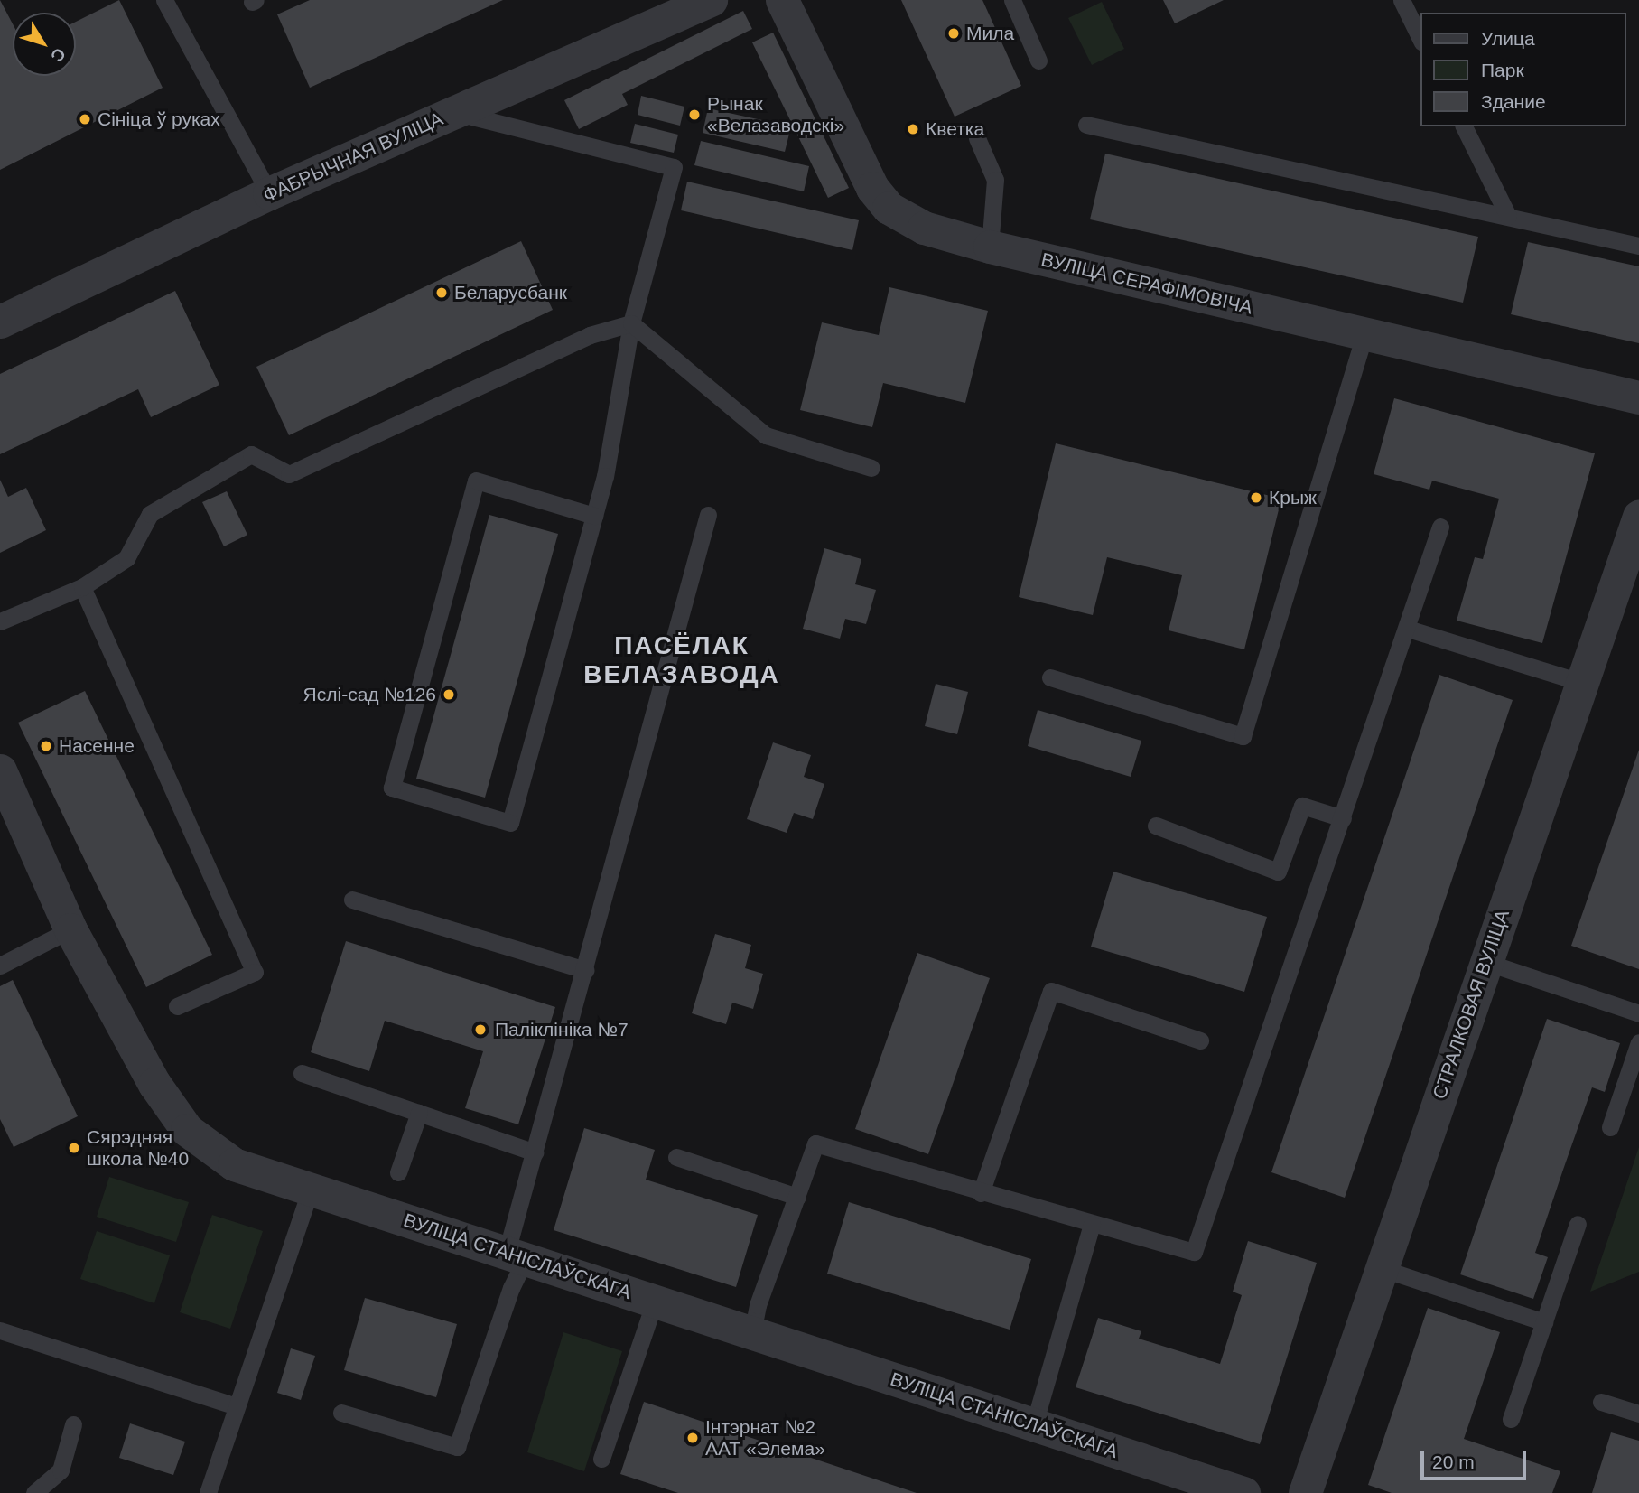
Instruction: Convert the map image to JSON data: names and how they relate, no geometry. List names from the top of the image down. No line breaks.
{"streets":{"street":["ФАБРЫЧНАЯ ВУЛІЦА","ВУЛІЦА СЕРАФІМОВІЧА","СТРАЛКОВАЯ ВУЛІЦА","ВУЛІЦА СТАНІСЛАЎСКАГА"]},"districts":["ПАСЁЛАК ВЕЛАЗАВОДА"],"places":["Мила","Рынак «Велазаводскі»","Сініца ў руках","Кветка","Беларусбанк","Крыж","Яслі-сад №126","Насенне","Паліклініка №7","Сярэдняя школа №40","Інтэрнат №2 ААТ «Элема»"],"legend":["Улица","Парк","Здание"],"scale_bar":"20 m","north":"bottom right"}
